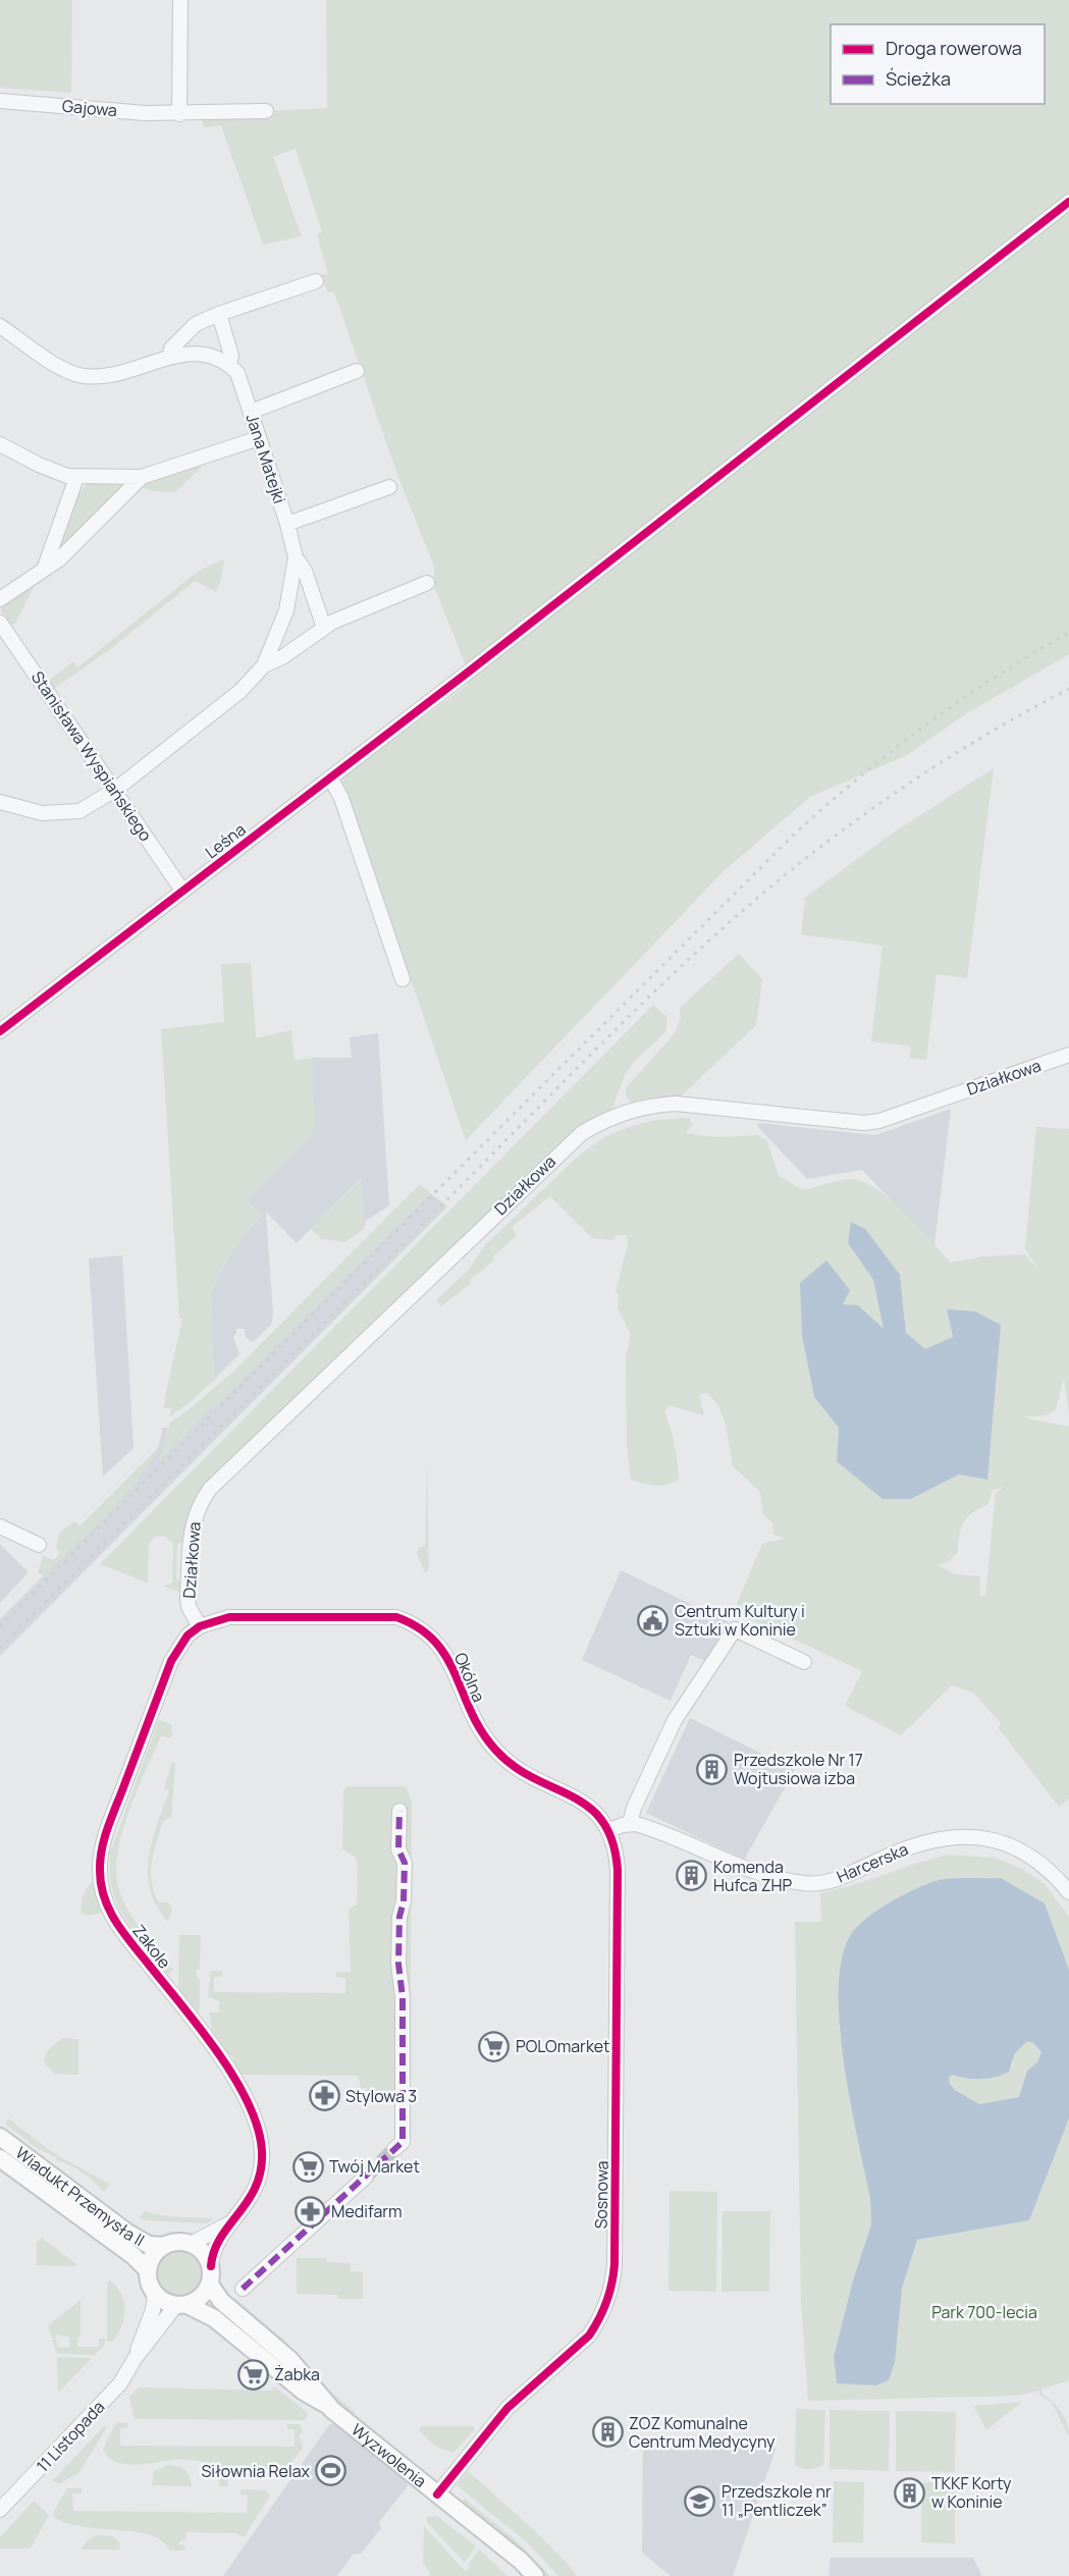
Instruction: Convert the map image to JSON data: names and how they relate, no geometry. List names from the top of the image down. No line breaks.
{"streets":{"main road":["Wiadukt Przemysła II","Wyzwolenia"],"street":["Gajowa","Jana Matejki","Stanisława Wyspiańskiego","Leśna","Działkowa","Okólna","Harcerska","Zakole","Sosnowa","11 Listopada"]},"crossings":[["Jana Matejki","Stanisława Wyspiańskiego"],["Stanisława Wyspiańskiego","Leśna"],["Działkowa","Okólna"],["Działkowa","Zakole"],["Okólna","Zakole"],["Okólna","Sosnowa"],["Zakole","Wiadukt Przemysła II"],["Zakole","11 Listopada"],["Zakole","Wyzwolenia"],["Wiadukt Przemysła II","11 Listopada"],["Wiadukt Przemysła II","Wyzwolenia"],["Sosnowa","Wyzwolenia"],["11 Listopada","Wyzwolenia"]],"parks":["Park 700-lecia"],"places":{"public building":["Centrum Kultury i Sztuki w Koninie"],"building":["Przedszkole Nr 17 Wojtusiowa izba","Komenda Hufca ZHP","ZOZ Komunalne Centrum Medycyny","TKKF Korty w Koninie"],"supermarket":["POLOmarket","Twój Market","Żabka"],"pharmacy":["Stylowa 3","Medifarm"],"sports":["Siłownia Relax"],"school or university":["Przedszkole nr 11 „Pentliczek”"]},"legend":["Droga rowerowa","Ścieżka"]}
